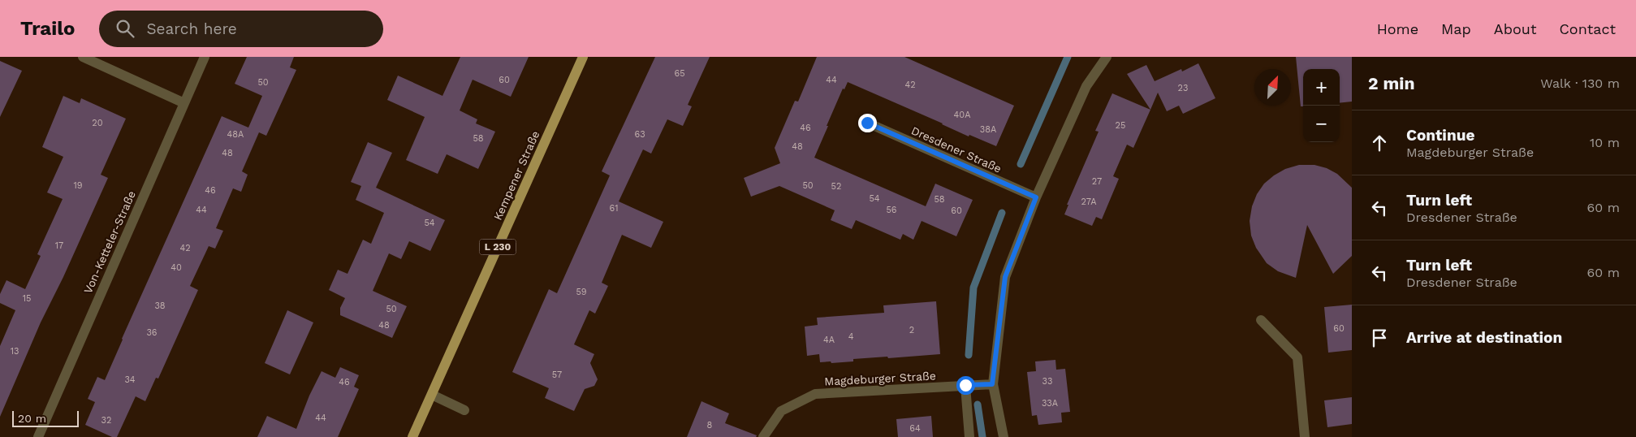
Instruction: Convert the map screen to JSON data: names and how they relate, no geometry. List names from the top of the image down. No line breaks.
{"streets":{"main road":["Kempener Straße","L 230"],"street":["Dresdener Straße","Von-Ketteler-Straße","Magdeburger Straße"]},"house_numbers":["65","60","44","50","42","23","40A","20","25","46","38A","48A","63","58","48","48","27","19","50","52","46","54","58","27A","61","44","56","60","54","17","42","40","59","15","38","50","48","60","2","36","4","4A","13","57","34","33","46","33A","44","32","8","64"],"scale_bar":"20 m","north":"top right","page":{"header":"Trailo","search":"Search here","nav":["Home","Map","About","Contact"],"heading":["2 min","Walk · 130 m"],"map_buttons":["+","−"],"list":[["Continue","Magdeburger Straße","10 m"],["Turn left","Dresdener Straße","60 m"],["Turn left","Dresdener Straße","60 m"],"Arrive at destination"],"scale":"20 m"}}
